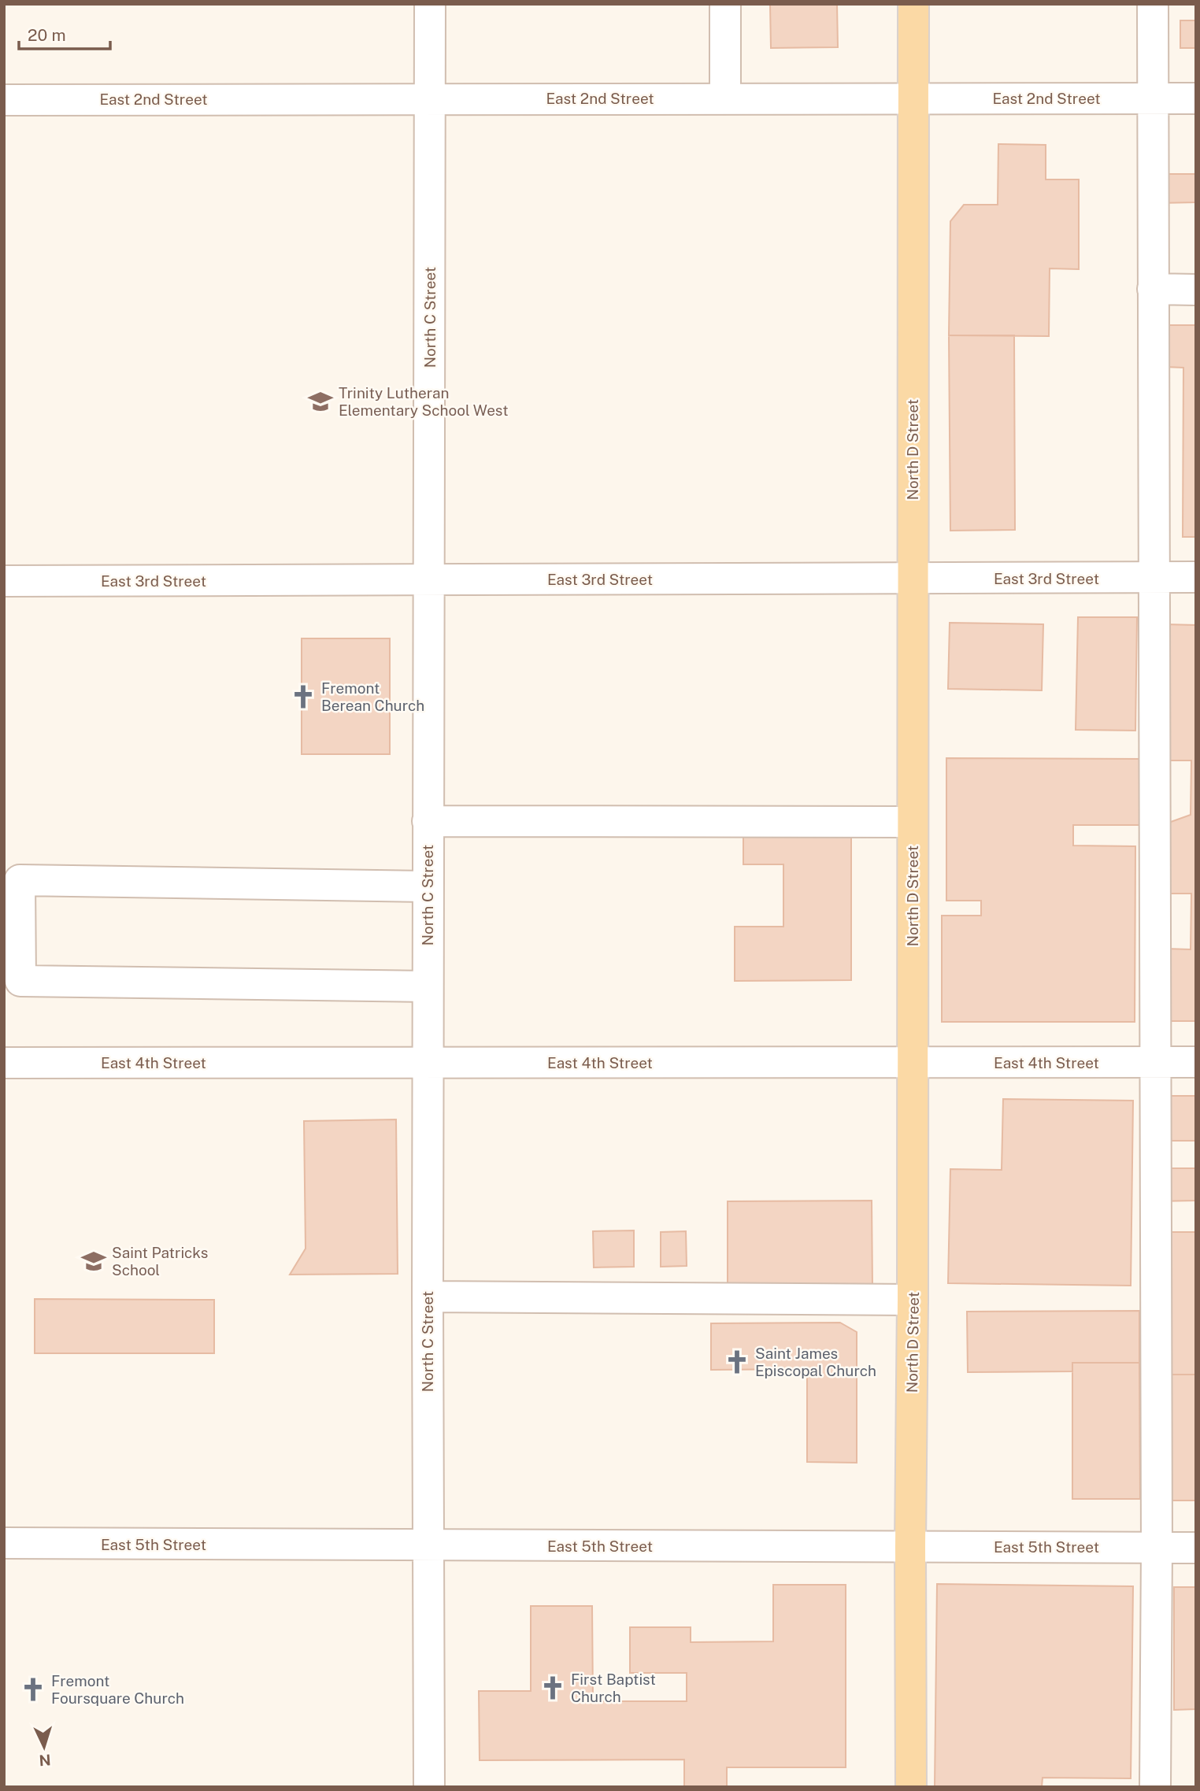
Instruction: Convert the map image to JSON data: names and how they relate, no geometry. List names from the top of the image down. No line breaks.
{"streets":{"main road":["North D Street"],"street":["East 2nd Street","North C Street","East 3rd Street","East 4th Street","East 5th Street"]},"crossings":[["East 2nd Street","North C Street"],["East 2nd Street","North D Street"],["North C Street","East 3rd Street"],["North C Street","East 4th Street"],["North C Street","East 5th Street"],["North D Street","East 3rd Street"],["North D Street","East 4th Street"],["North D Street","East 5th Street"]],"places":{"school or university":["Trinity Lutheran Elementary School West","Saint Patricks School"],"church":["Fremont Berean Church","Saint James Episcopal Church","First Baptist Church","Fremont Foursquare Church"]},"scale_bar":"20 m","north":"bottom"}
